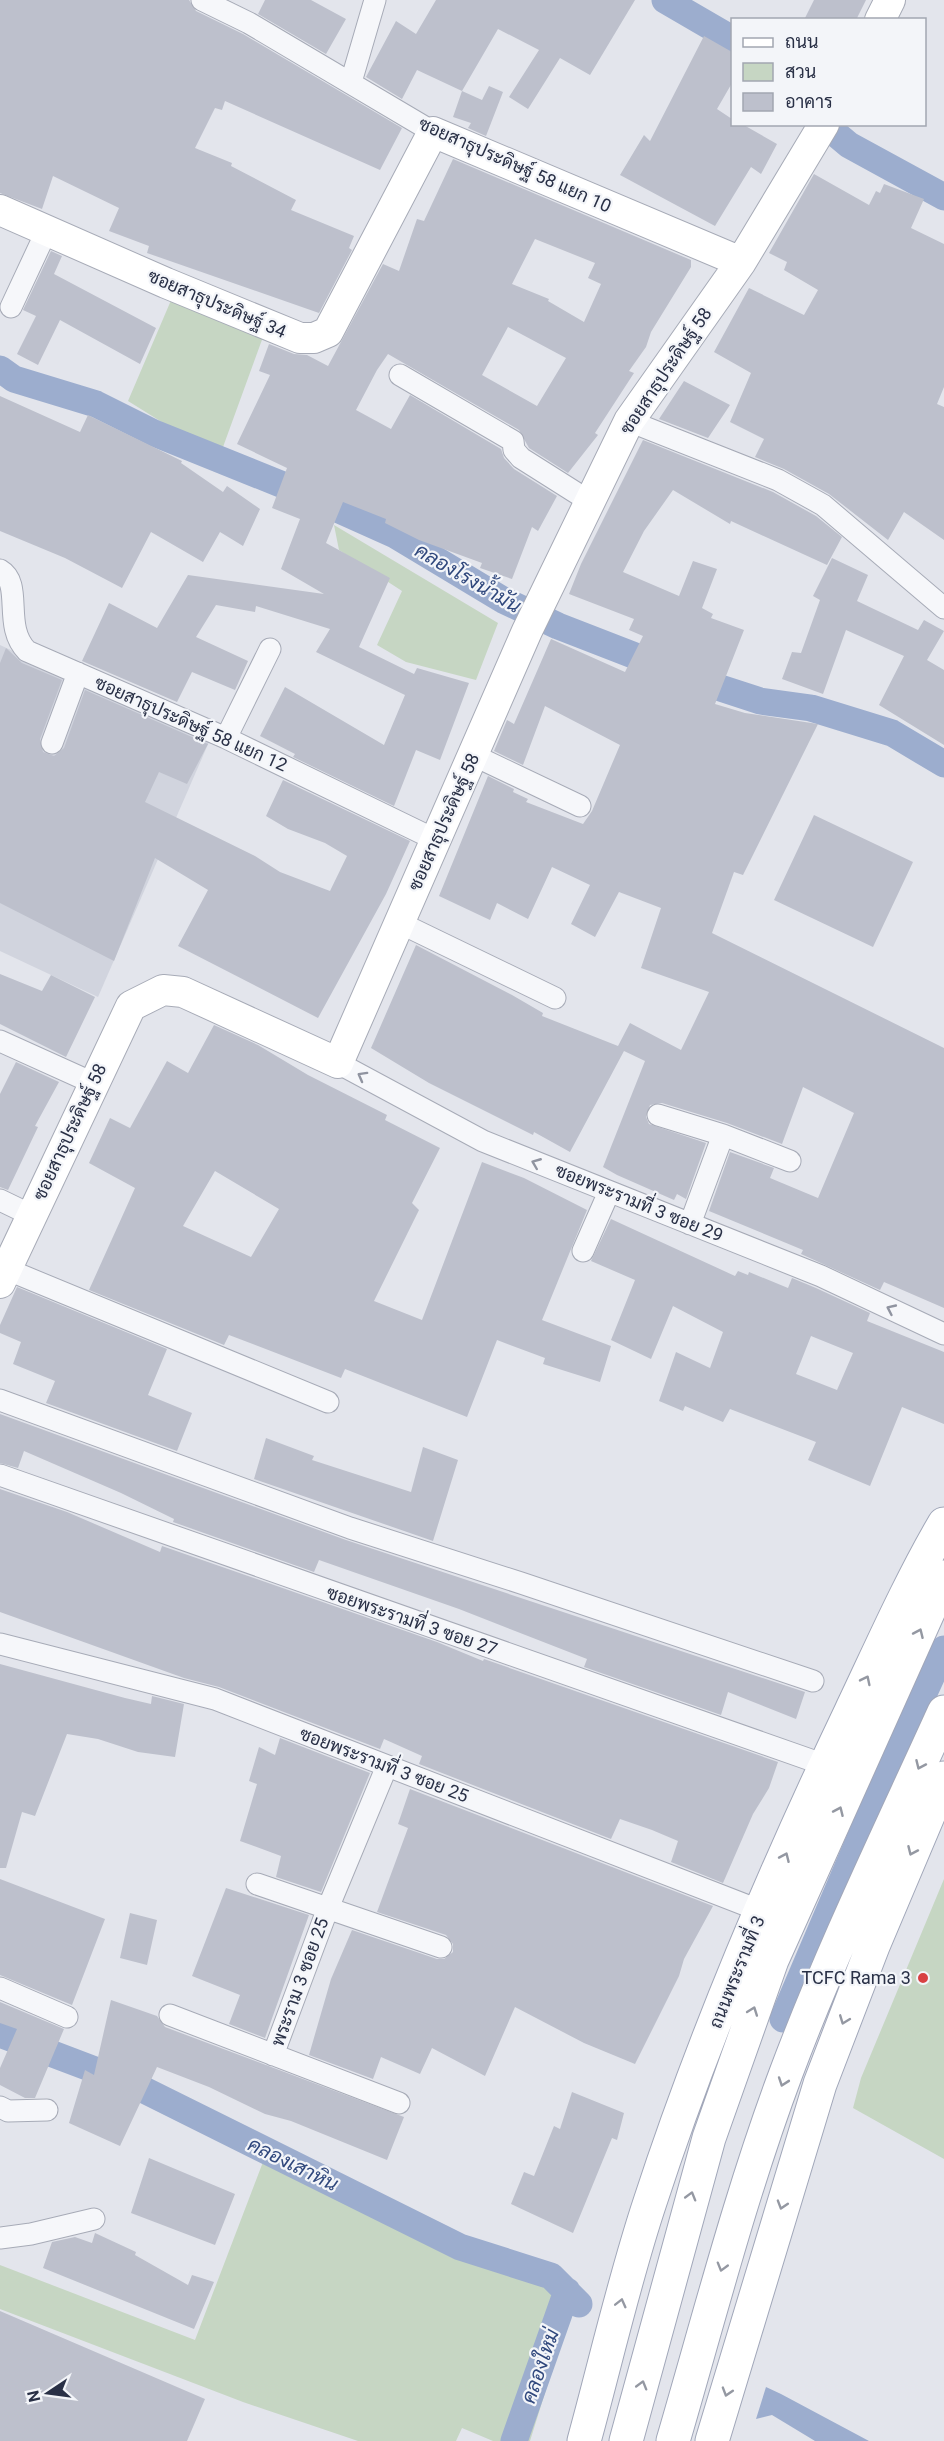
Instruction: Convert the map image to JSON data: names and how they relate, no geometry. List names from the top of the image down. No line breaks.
{"streets":{"main road":["ถนนพระรามที่ 3"],"street":["ซอยสาธุประดิษฐ์ 58 แยก 10","ซอยสาธุประดิษฐ์ 34","ซอยสาธุประดิษฐ์ 58","ซอยสาธุประดิษฐ์ 58 แยก 12","ซอยพระรามที่ 3 ซอย 29","ซอยพระรามที่ 3 ซอย 27","ซอยพระรามที่ 3 ซอย 25","พระราม 3 ซอย 25"]},"crossings":[["ซอยสาธุประดิษฐ์ 58 แยก 10","ซอยสาธุประดิษฐ์ 34"],["ซอยสาธุประดิษฐ์ 58 แยก 10","ซอยสาธุประดิษฐ์ 58"],["ซอยสาธุประดิษฐ์ 58","ซอยสาธุประดิษฐ์ 58 แยก 12"],["ซอยสาธุประดิษฐ์ 58","ซอยพระรามที่ 3 ซอย 29"],["ซอยพระรามที่ 3 ซอย 27","ถนนพระรามที่ 3"],["ซอยพระรามที่ 3 ซอย 25","ถนนพระรามที่ 3"],["ซอยพระรามที่ 3 ซอย 25","พระราม 3 ซอย 25"]],"water":["คลองโรงน้ำมัน","คลองเสาหิน","คลองใหม่"],"places":["TCFC Rama 3"],"legend":["ถนน","สวน","อาคาร"],"north":"left"}
